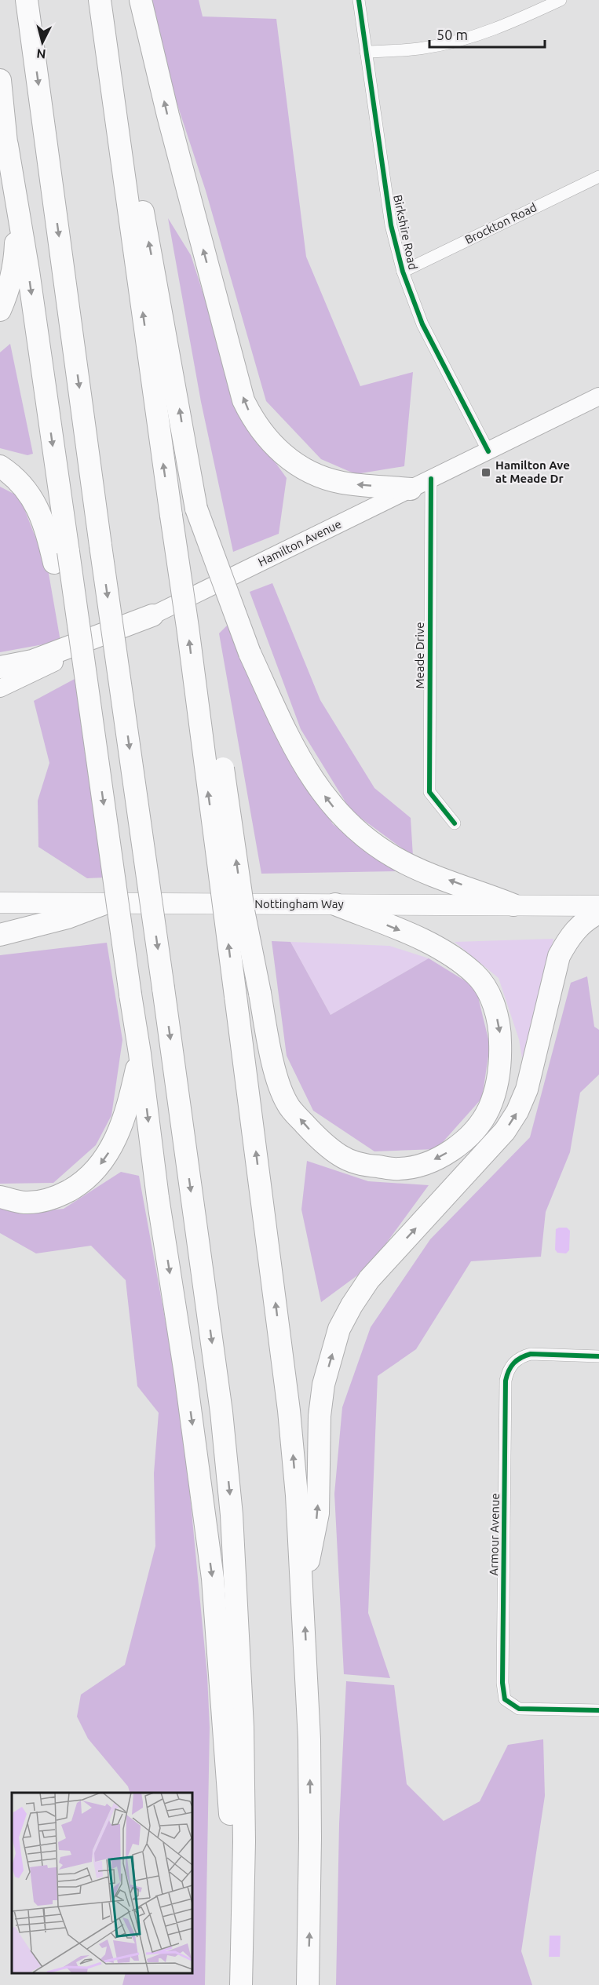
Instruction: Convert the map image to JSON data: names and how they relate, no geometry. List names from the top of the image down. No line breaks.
{"streets":{"main road":["Hamilton Avenue","Nottingham Way"],"street":["Brockton Road","Birkshire Road","Meade Drive","Armour Avenue"]},"crossings":[["Brockton Road","Birkshire Road"],["Birkshire Road","Hamilton Avenue"],["Hamilton Avenue","Meade Drive"]],"places":{"transit":["Hamilton Ave at Meade Dr"]},"scale_bar":"50 m","north":"bottom"}
